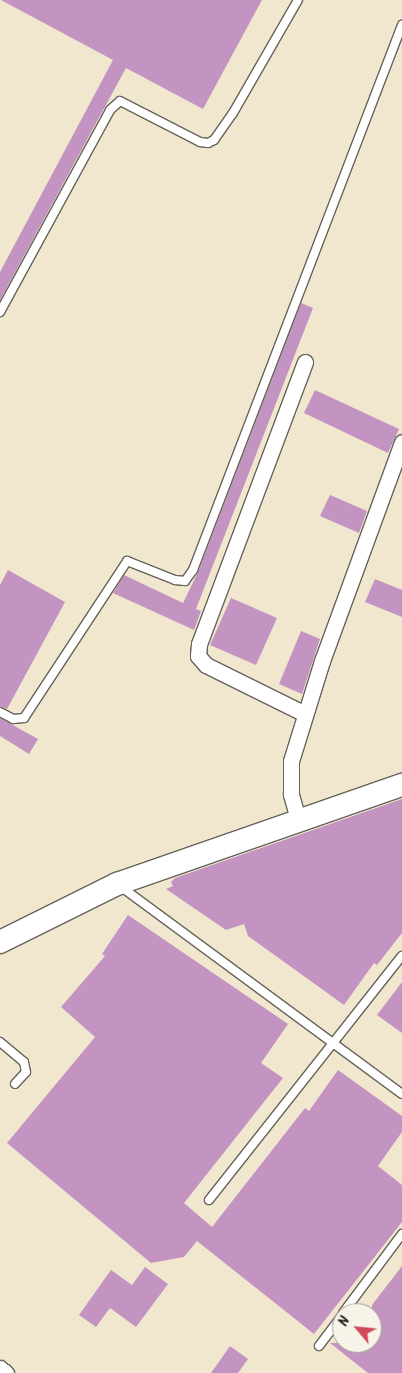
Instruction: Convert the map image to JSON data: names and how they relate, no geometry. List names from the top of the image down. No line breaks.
{"north":"top left"}
